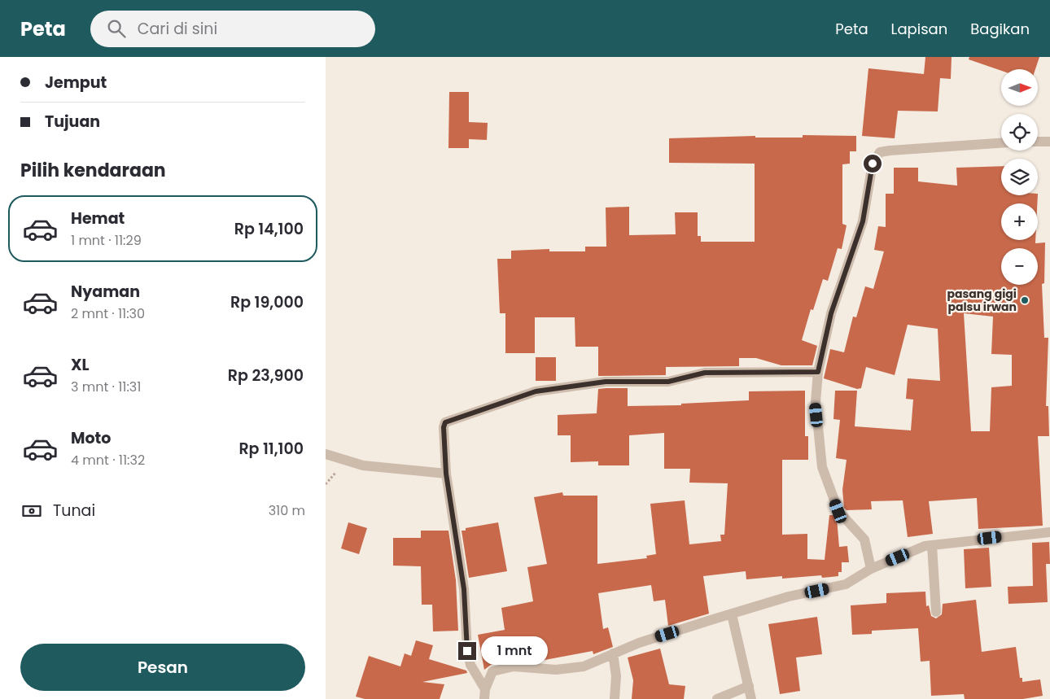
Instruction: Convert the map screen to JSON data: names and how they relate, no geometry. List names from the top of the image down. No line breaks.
{"places":["pasang gigi palsu irwan"],"north":"right","page":{"header":"Peta","search":"Cari di sini","nav":["Peta","Lapisan","Bagikan"],"banner":["Jemput","Tujuan"],"map_buttons":["+","−"],"heading":"Pilih kendaraan","list":[{"name":"Hemat","note":"1 mnt · 11:29","value":"Rp 14,100"},{"name":"Nyaman","note":"2 mnt · 11:30","value":"Rp 19,000"},{"name":"XL","note":"3 mnt · 11:31","value":"Rp 23,900"},{"name":"Moto","note":"4 mnt · 11:32","value":"Rp 11,100"}],"pay":["Tunai","310 m"],"buttons":"Pesan","bubble":"1 mnt"}}
